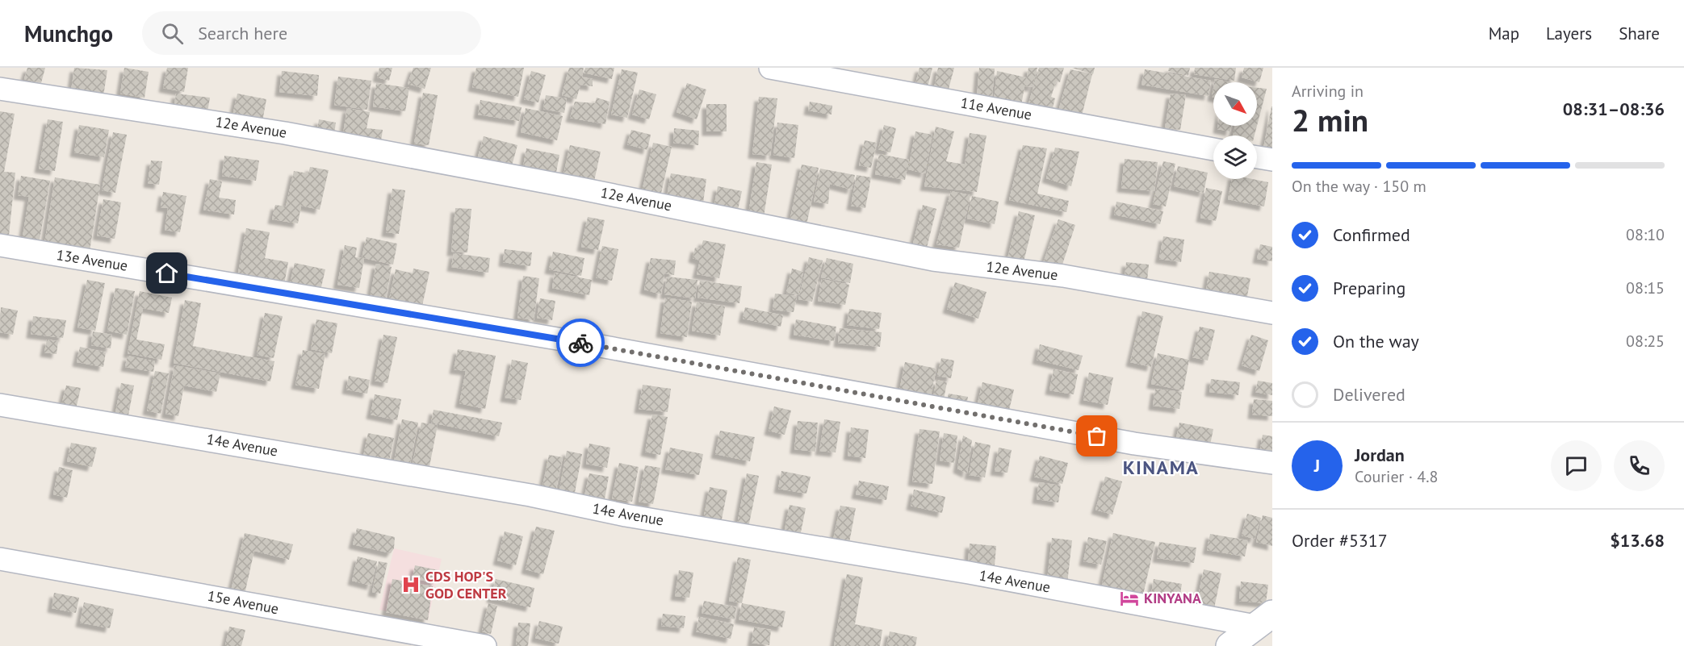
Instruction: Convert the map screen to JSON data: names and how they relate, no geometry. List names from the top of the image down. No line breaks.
{"streets":{"street":["11e Avenue","12e Avenue","13e Avenue","14e Avenue","15e Avenue"]},"districts":["KINAMA"],"places":{"hospital":["CDS HOP'S GOD CENTER"],"hotel":["KINYANA"]},"north":"bottom right","page":{"header":"Munchgo","search":"Search here","nav":["Map","Layers","Share"],"heading":["2 min","Arriving in","08:31–08:36"],"panel":["Jordan","Courier · 4.8","Order #5317","$13.68"],"bar":"On the way · 150 m","list":[["Confirmed","08:10"],["Preparing","08:15"],["On the way","08:25"],"Delivered"],"round":"J"}}
